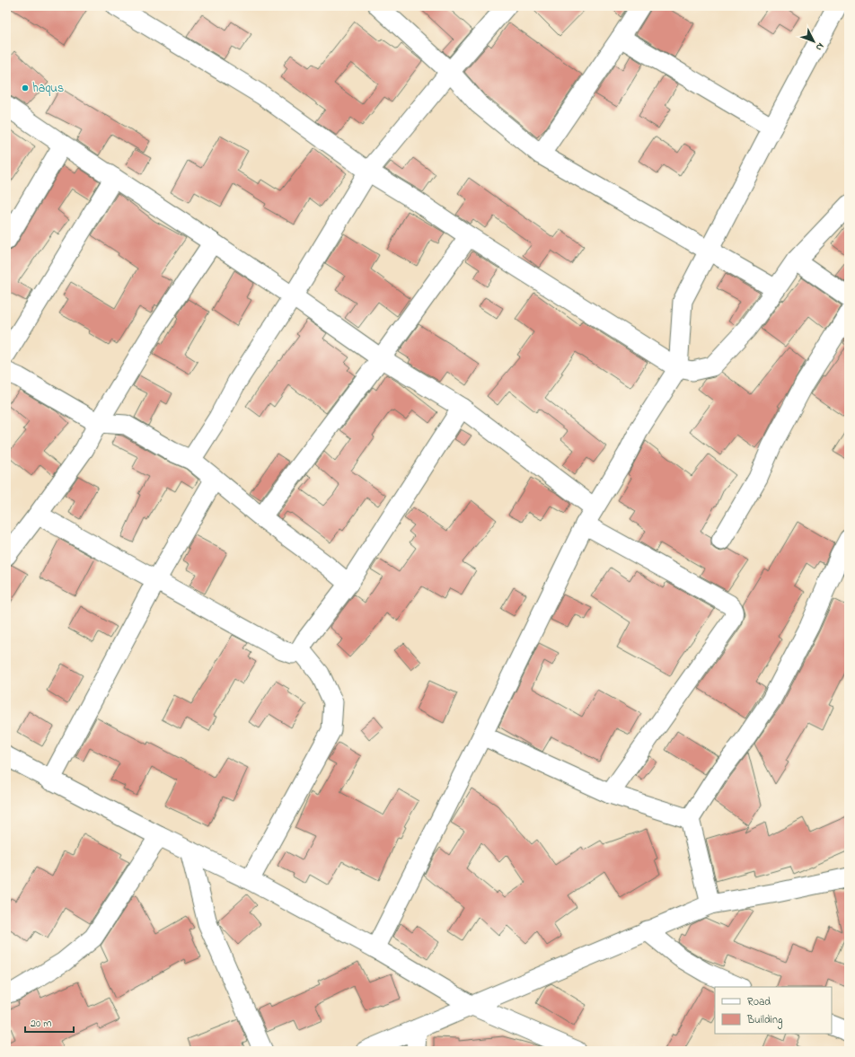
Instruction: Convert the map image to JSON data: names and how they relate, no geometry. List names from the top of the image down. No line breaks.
{"places":["haqus"],"legend":["Road","Building"],"scale_bar":"20 m","north":"bottom right"}
